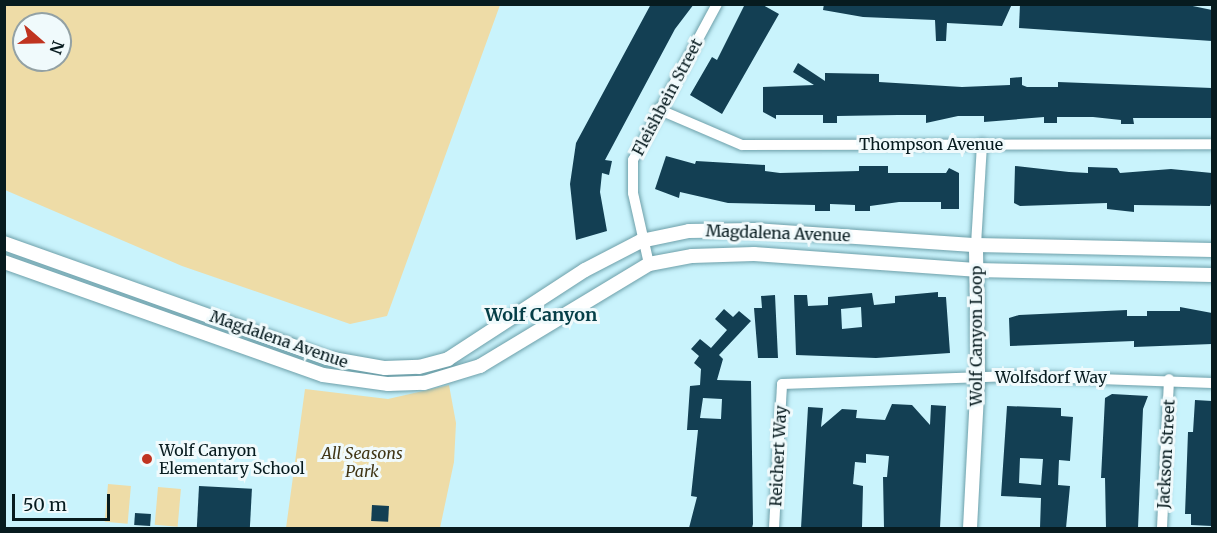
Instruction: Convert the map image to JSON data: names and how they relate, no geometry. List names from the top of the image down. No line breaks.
{"streets":{"street":["Fleishbein Street","Thompson Avenue","Magdalena Avenue","Wolf Canyon Loop","Wolfsdorf Way","Jackson Street","Reichert Way"]},"crossings":[["Fleishbein Street","Thompson Avenue"],["Fleishbein Street","Magdalena Avenue"],["Thompson Avenue","Wolf Canyon Loop"],["Magdalena Avenue","Wolf Canyon Loop"],["Wolf Canyon Loop","Wolfsdorf Way"],["Wolfsdorf Way","Jackson Street"],["Wolfsdorf Way","Reichert Way"]],"districts":["Wolf Canyon"],"parks":["All Seasons Park"],"places":["Wolf Canyon Elementary School"],"scale_bar":"50 m","north":"right"}
